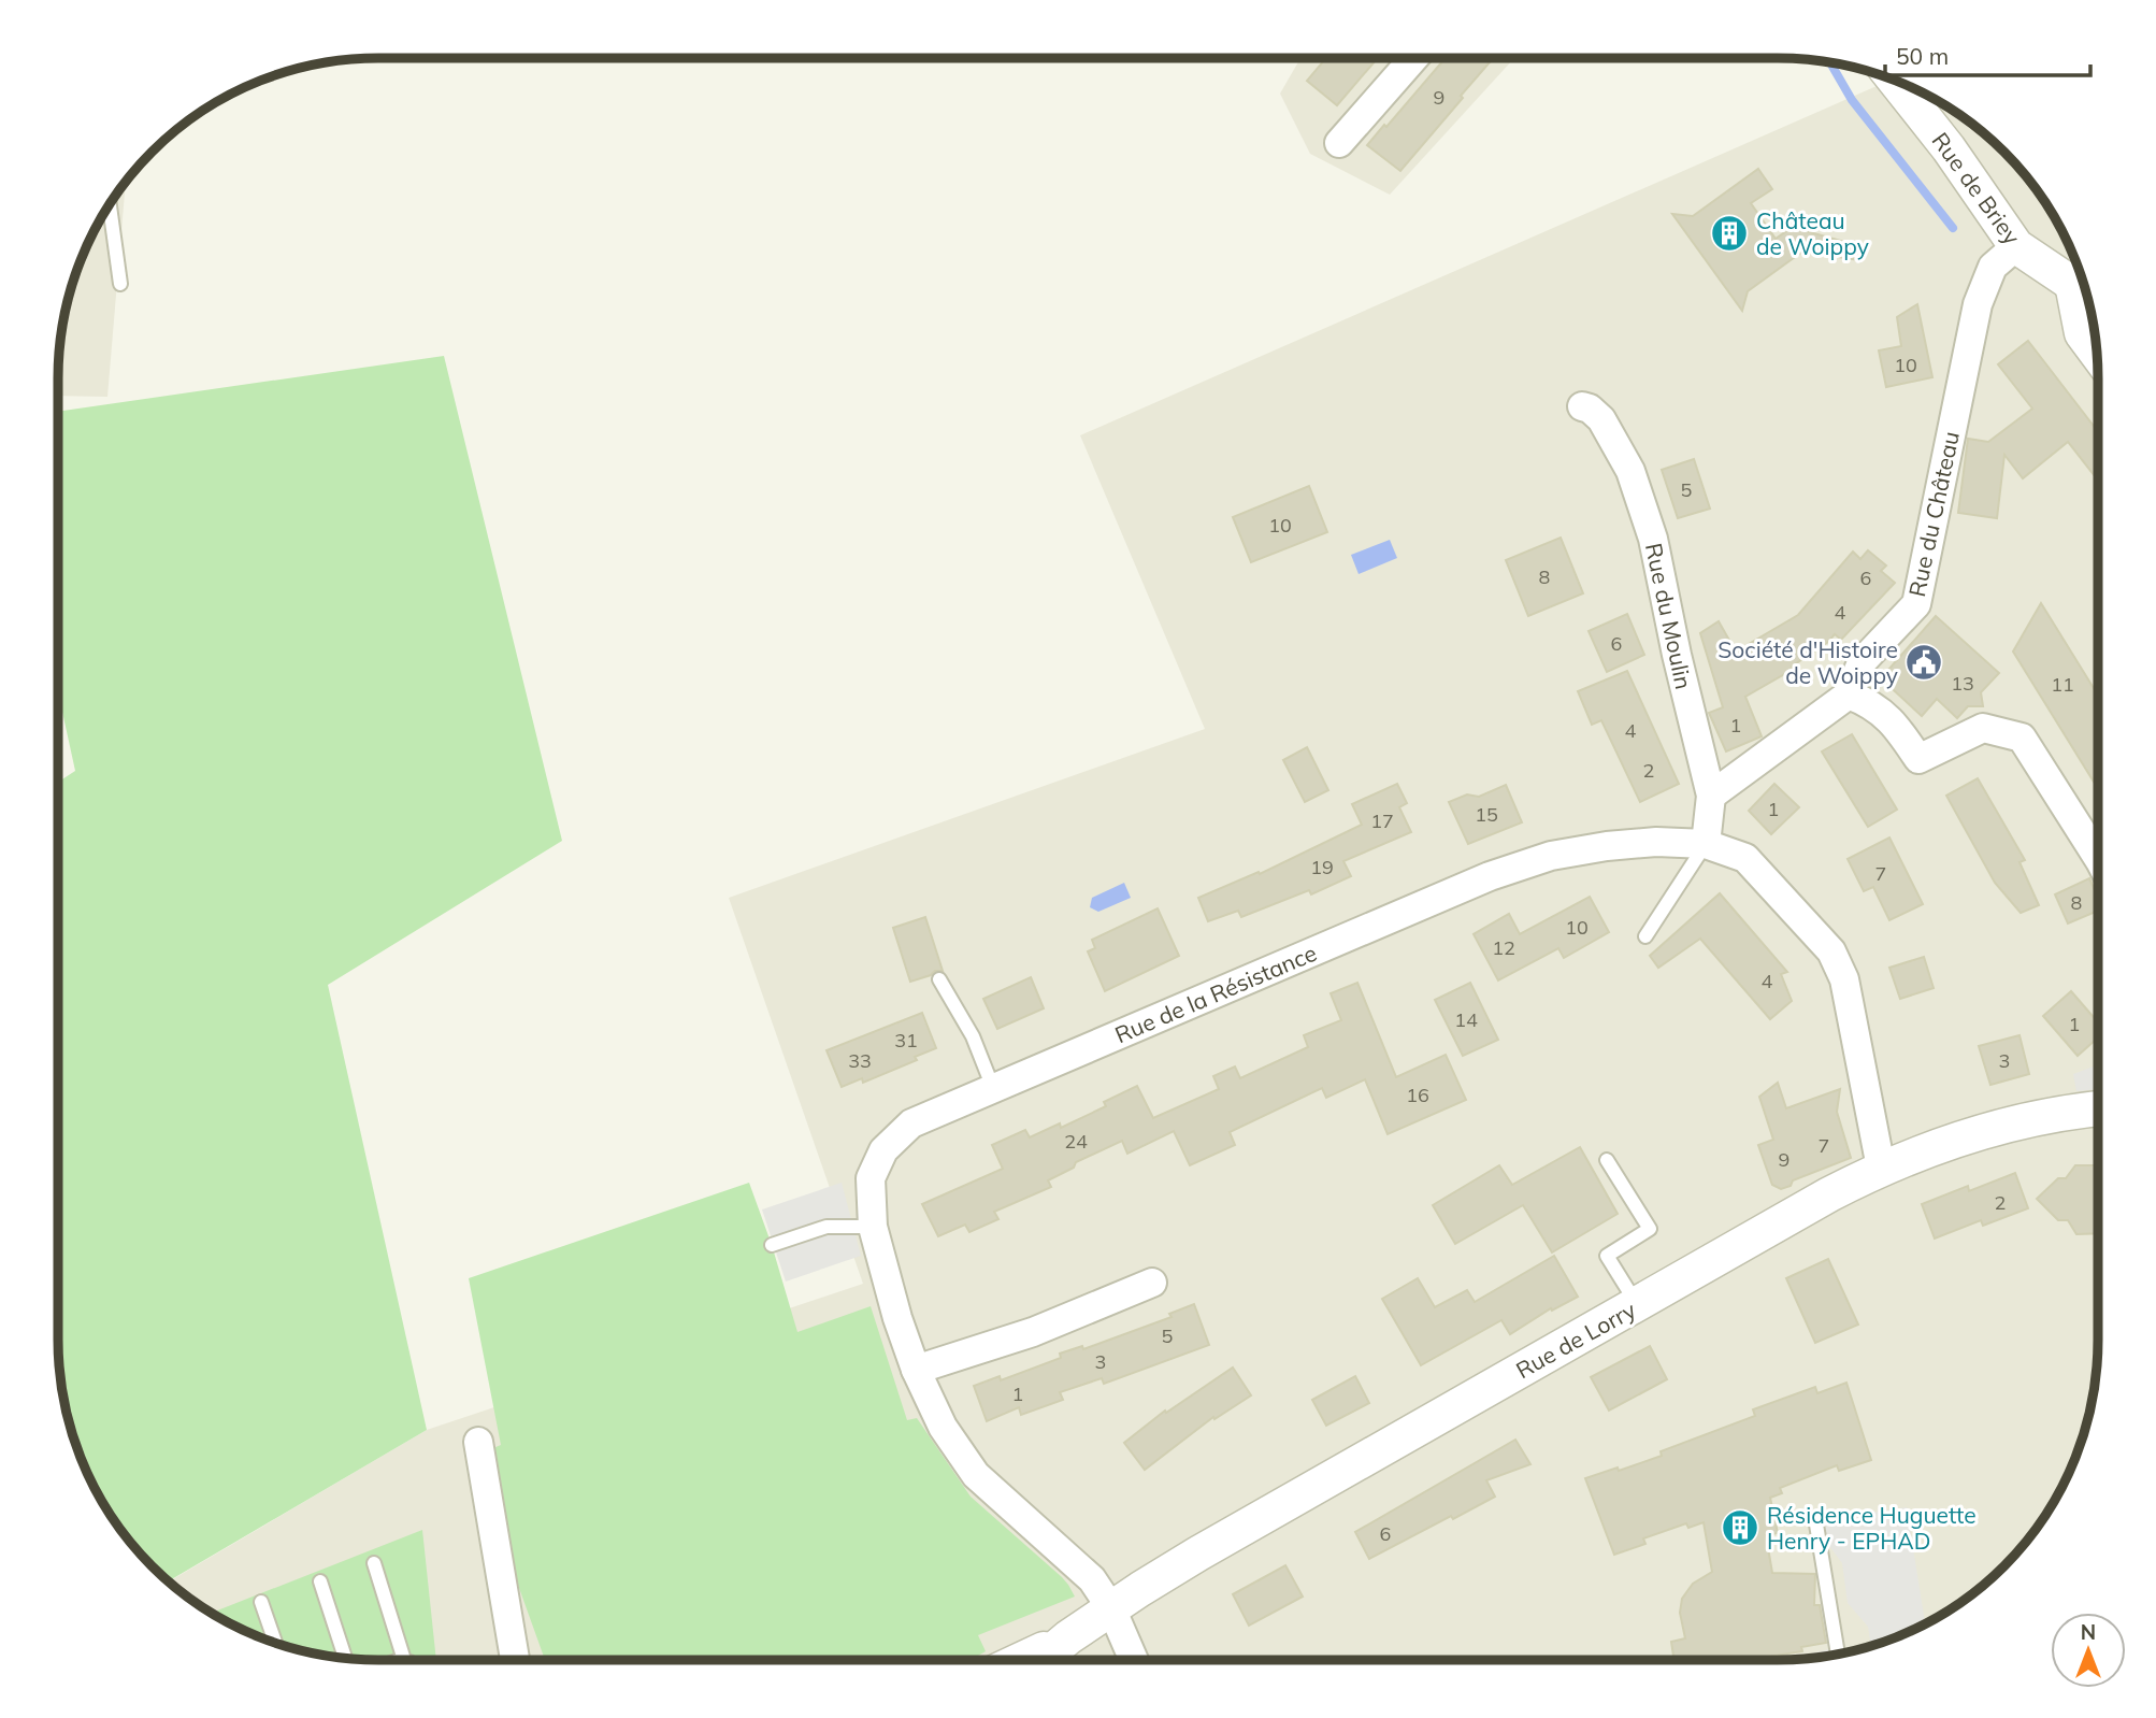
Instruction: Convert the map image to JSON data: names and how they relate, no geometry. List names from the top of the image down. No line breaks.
{"streets":{"street":["Rue de Briey","Rue du Château","Rue du Moulin","Rue de la Résistance","Rue de Lorry"]},"crossings":[["Rue de Briey","Rue du Château"],["Rue du Moulin","Rue de la Résistance"],["Rue de la Résistance","Rue de Lorry"]],"places":{"building":["Château de Woippy","Résidence Huguette Henry - EPHAD"],"public building":["Société d'Histoire de Woippy"]},"house_numbers":["9","10","5","10","8","6","4","6","13","11","1","4","2","1","15","17","19","7","8","10","12","4","14","1","31","33","3","16","24","7","9","2","5","3","1","6"],"scale_bar":"50 m","north":"top"}
